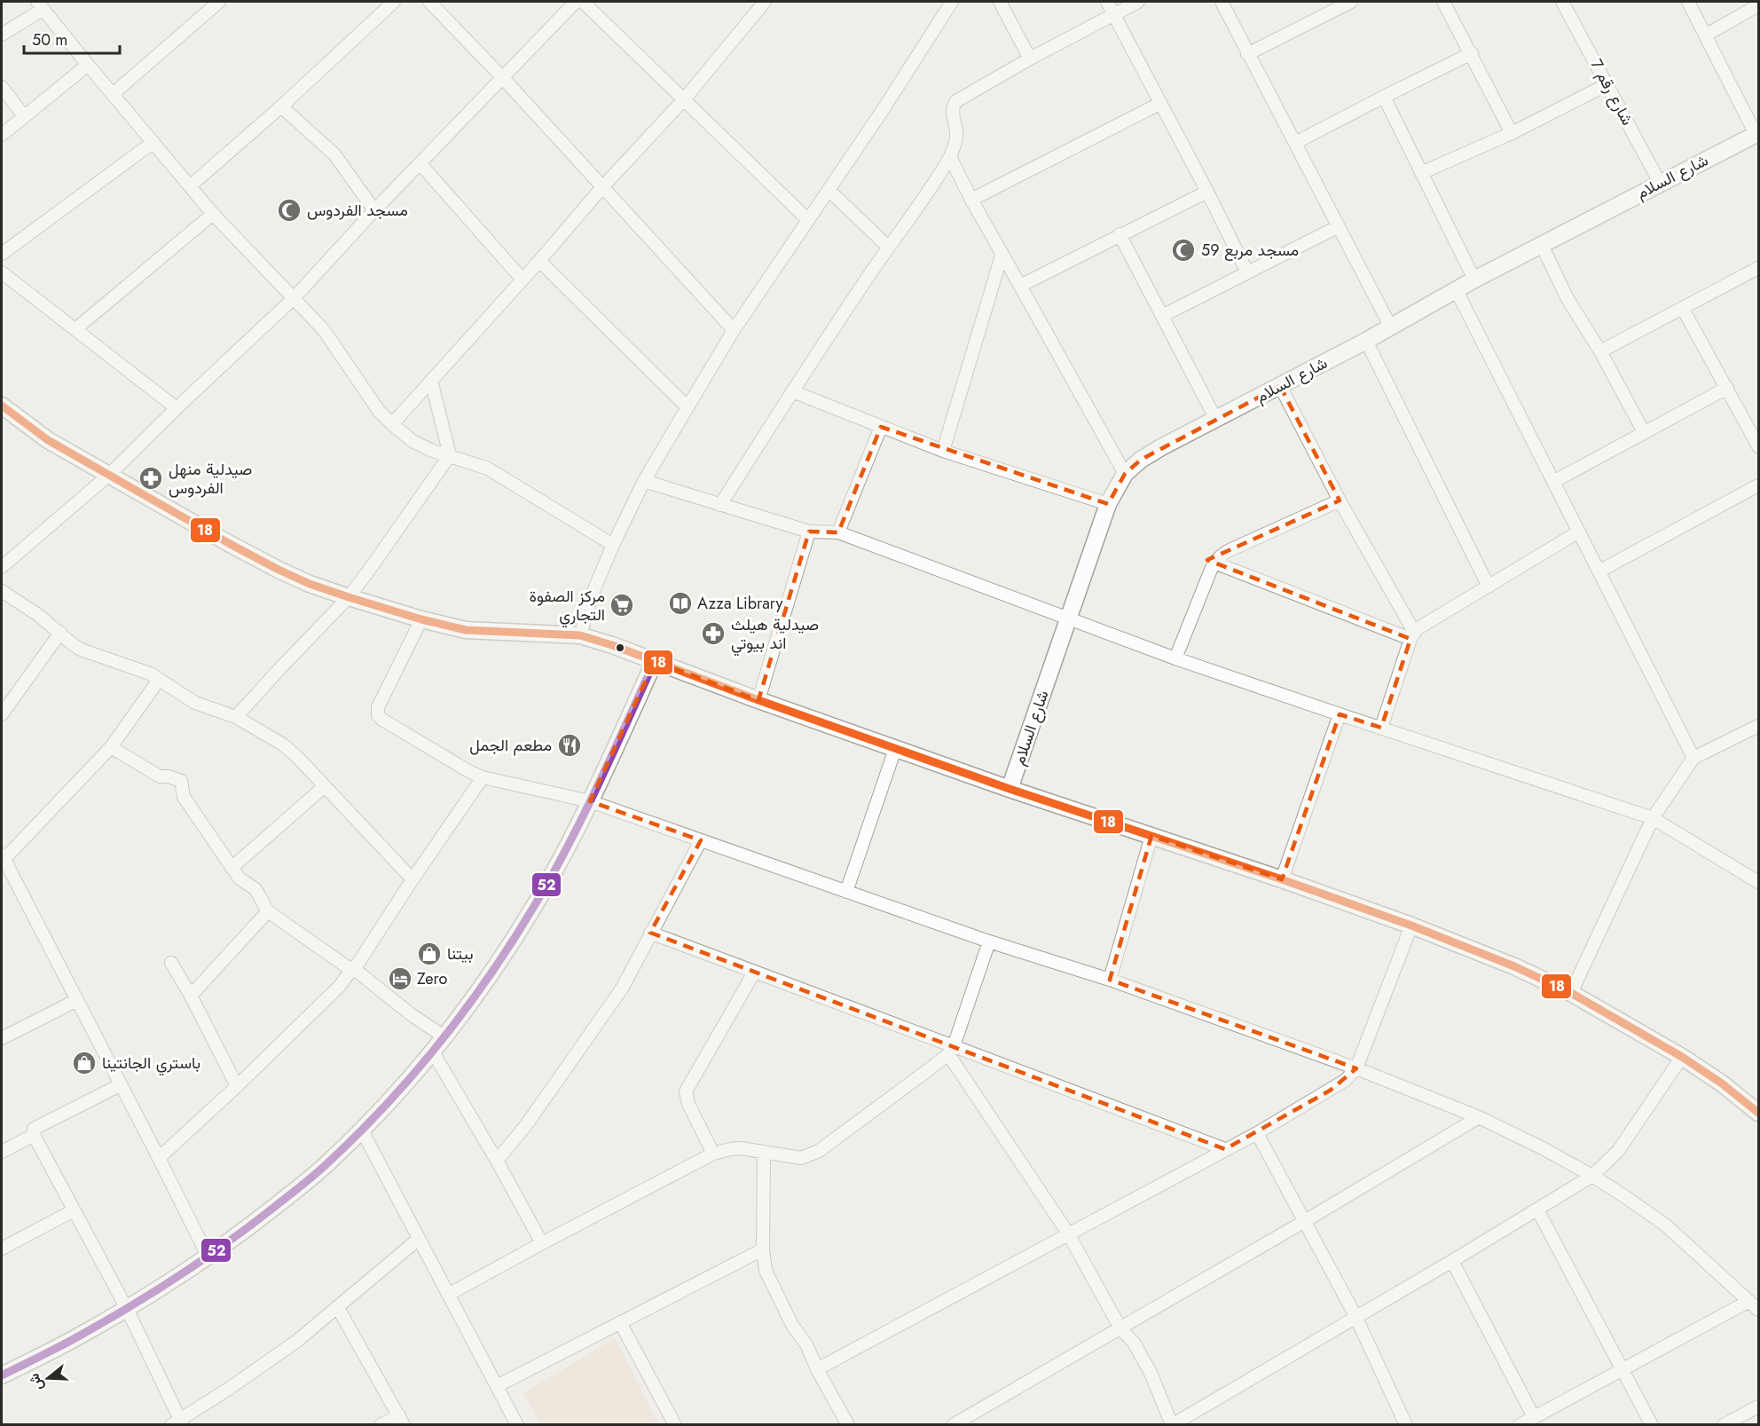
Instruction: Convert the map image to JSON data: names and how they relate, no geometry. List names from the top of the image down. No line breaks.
{"streets":{"street":["شارع رقم 7","شارع السلام"]},"crossings":[["شارع رقم 7","شارع السلام"]],"places":{"mosque":["مسجد الفردوس","مسجد مربع 59"],"pharmacy":["صيدلية منهل الفردوس","صيدلية هيلث اند بيوتي"],"library":["Azza Library"],"supermarket":["مركز الصفوة التجاري"],"restaurant":["مطعم الجمل"],"shop":["بيتنا","باستري الجانتينا"],"hotel":["Zero"]},"lines":["transit line 18","transit line 52"],"scale_bar":"50 m","north":"left"}
